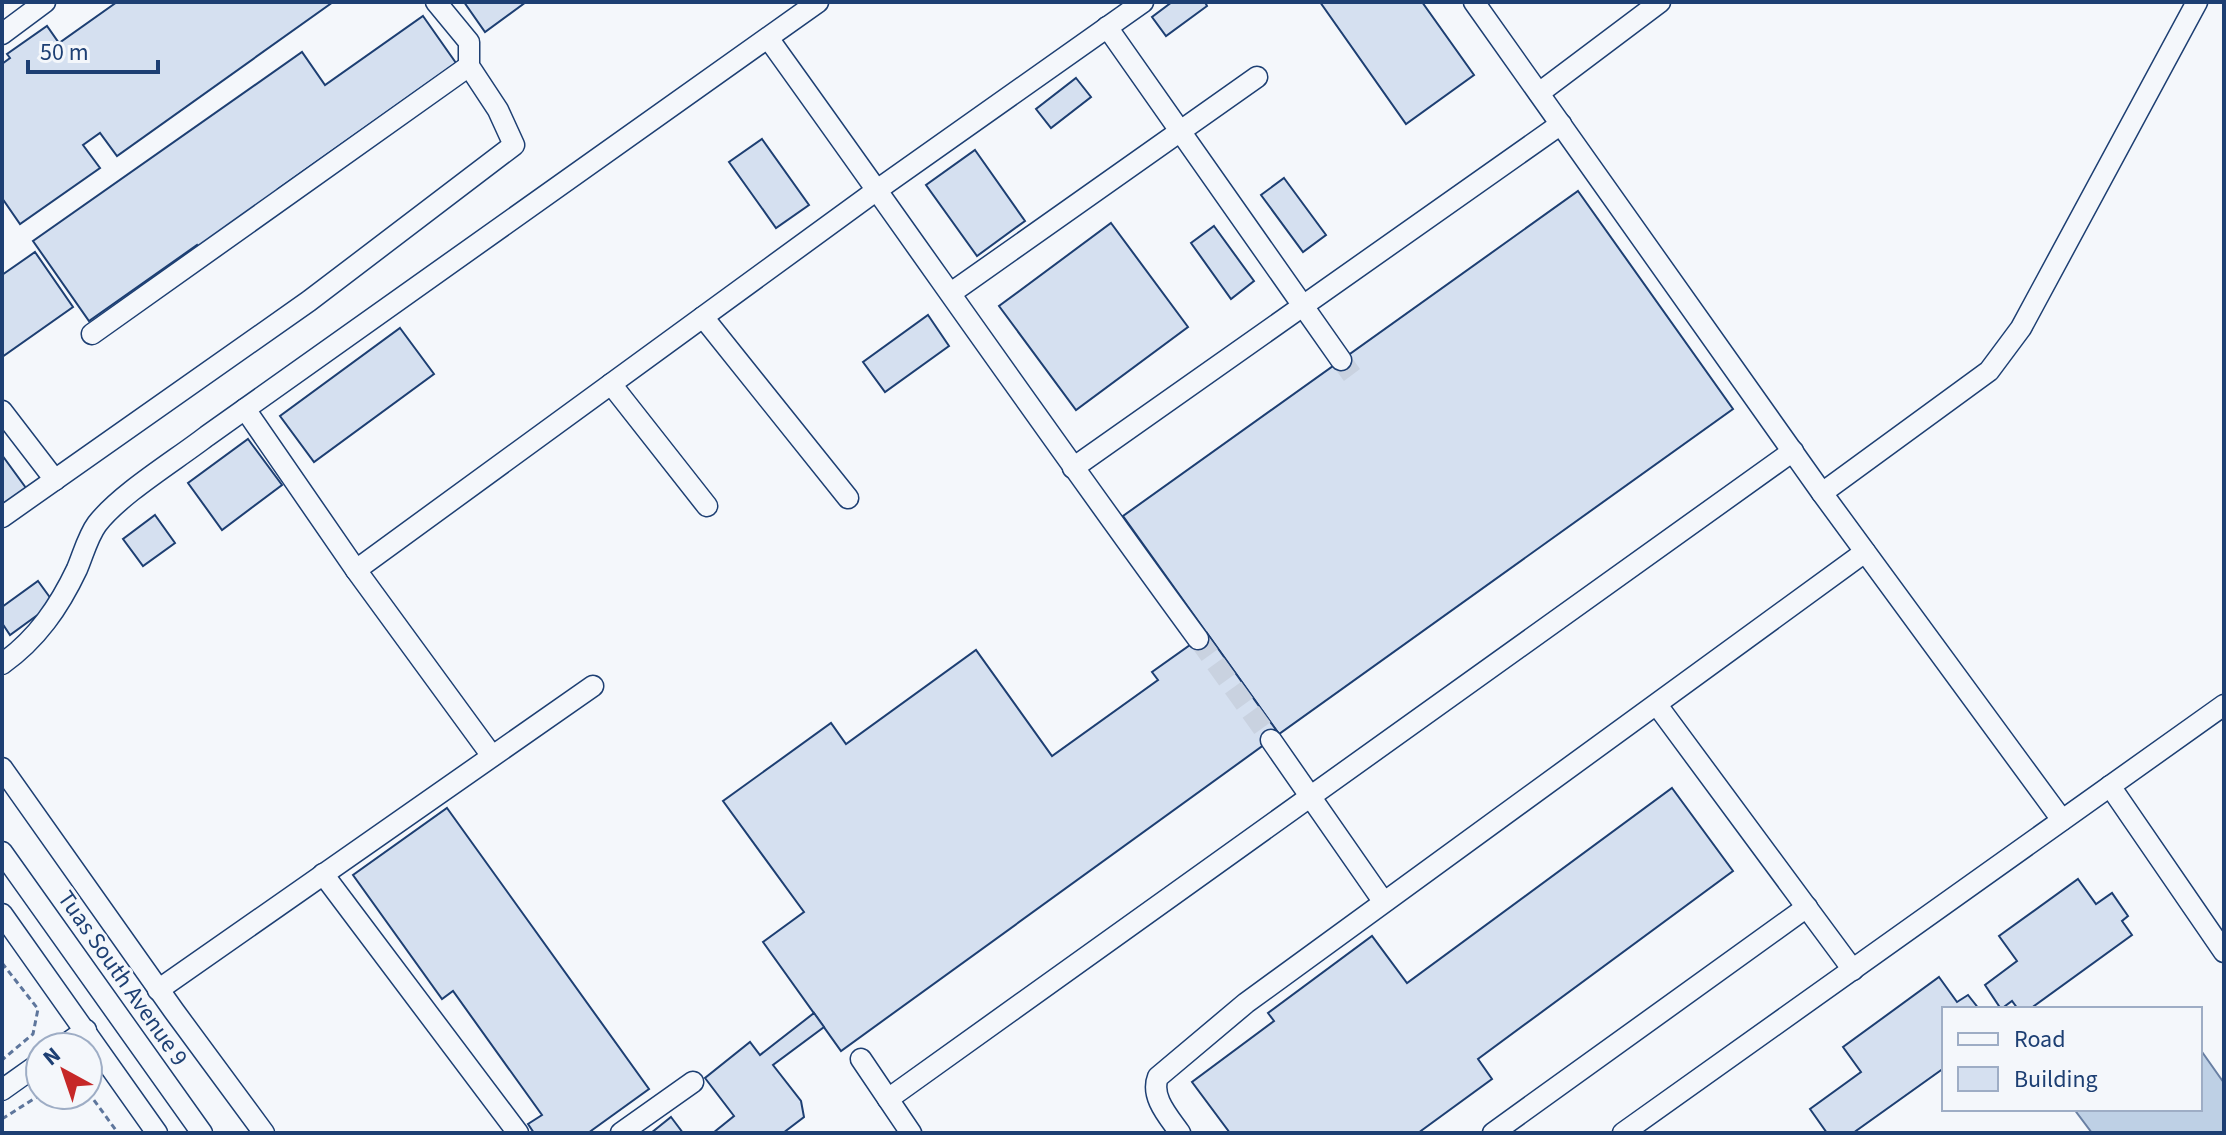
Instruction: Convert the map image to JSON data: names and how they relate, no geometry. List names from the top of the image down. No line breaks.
{"streets":{"street":["Tuas South Avenue 9"]},"legend":["Road","Building"],"scale_bar":"50 m","north":"top left"}
